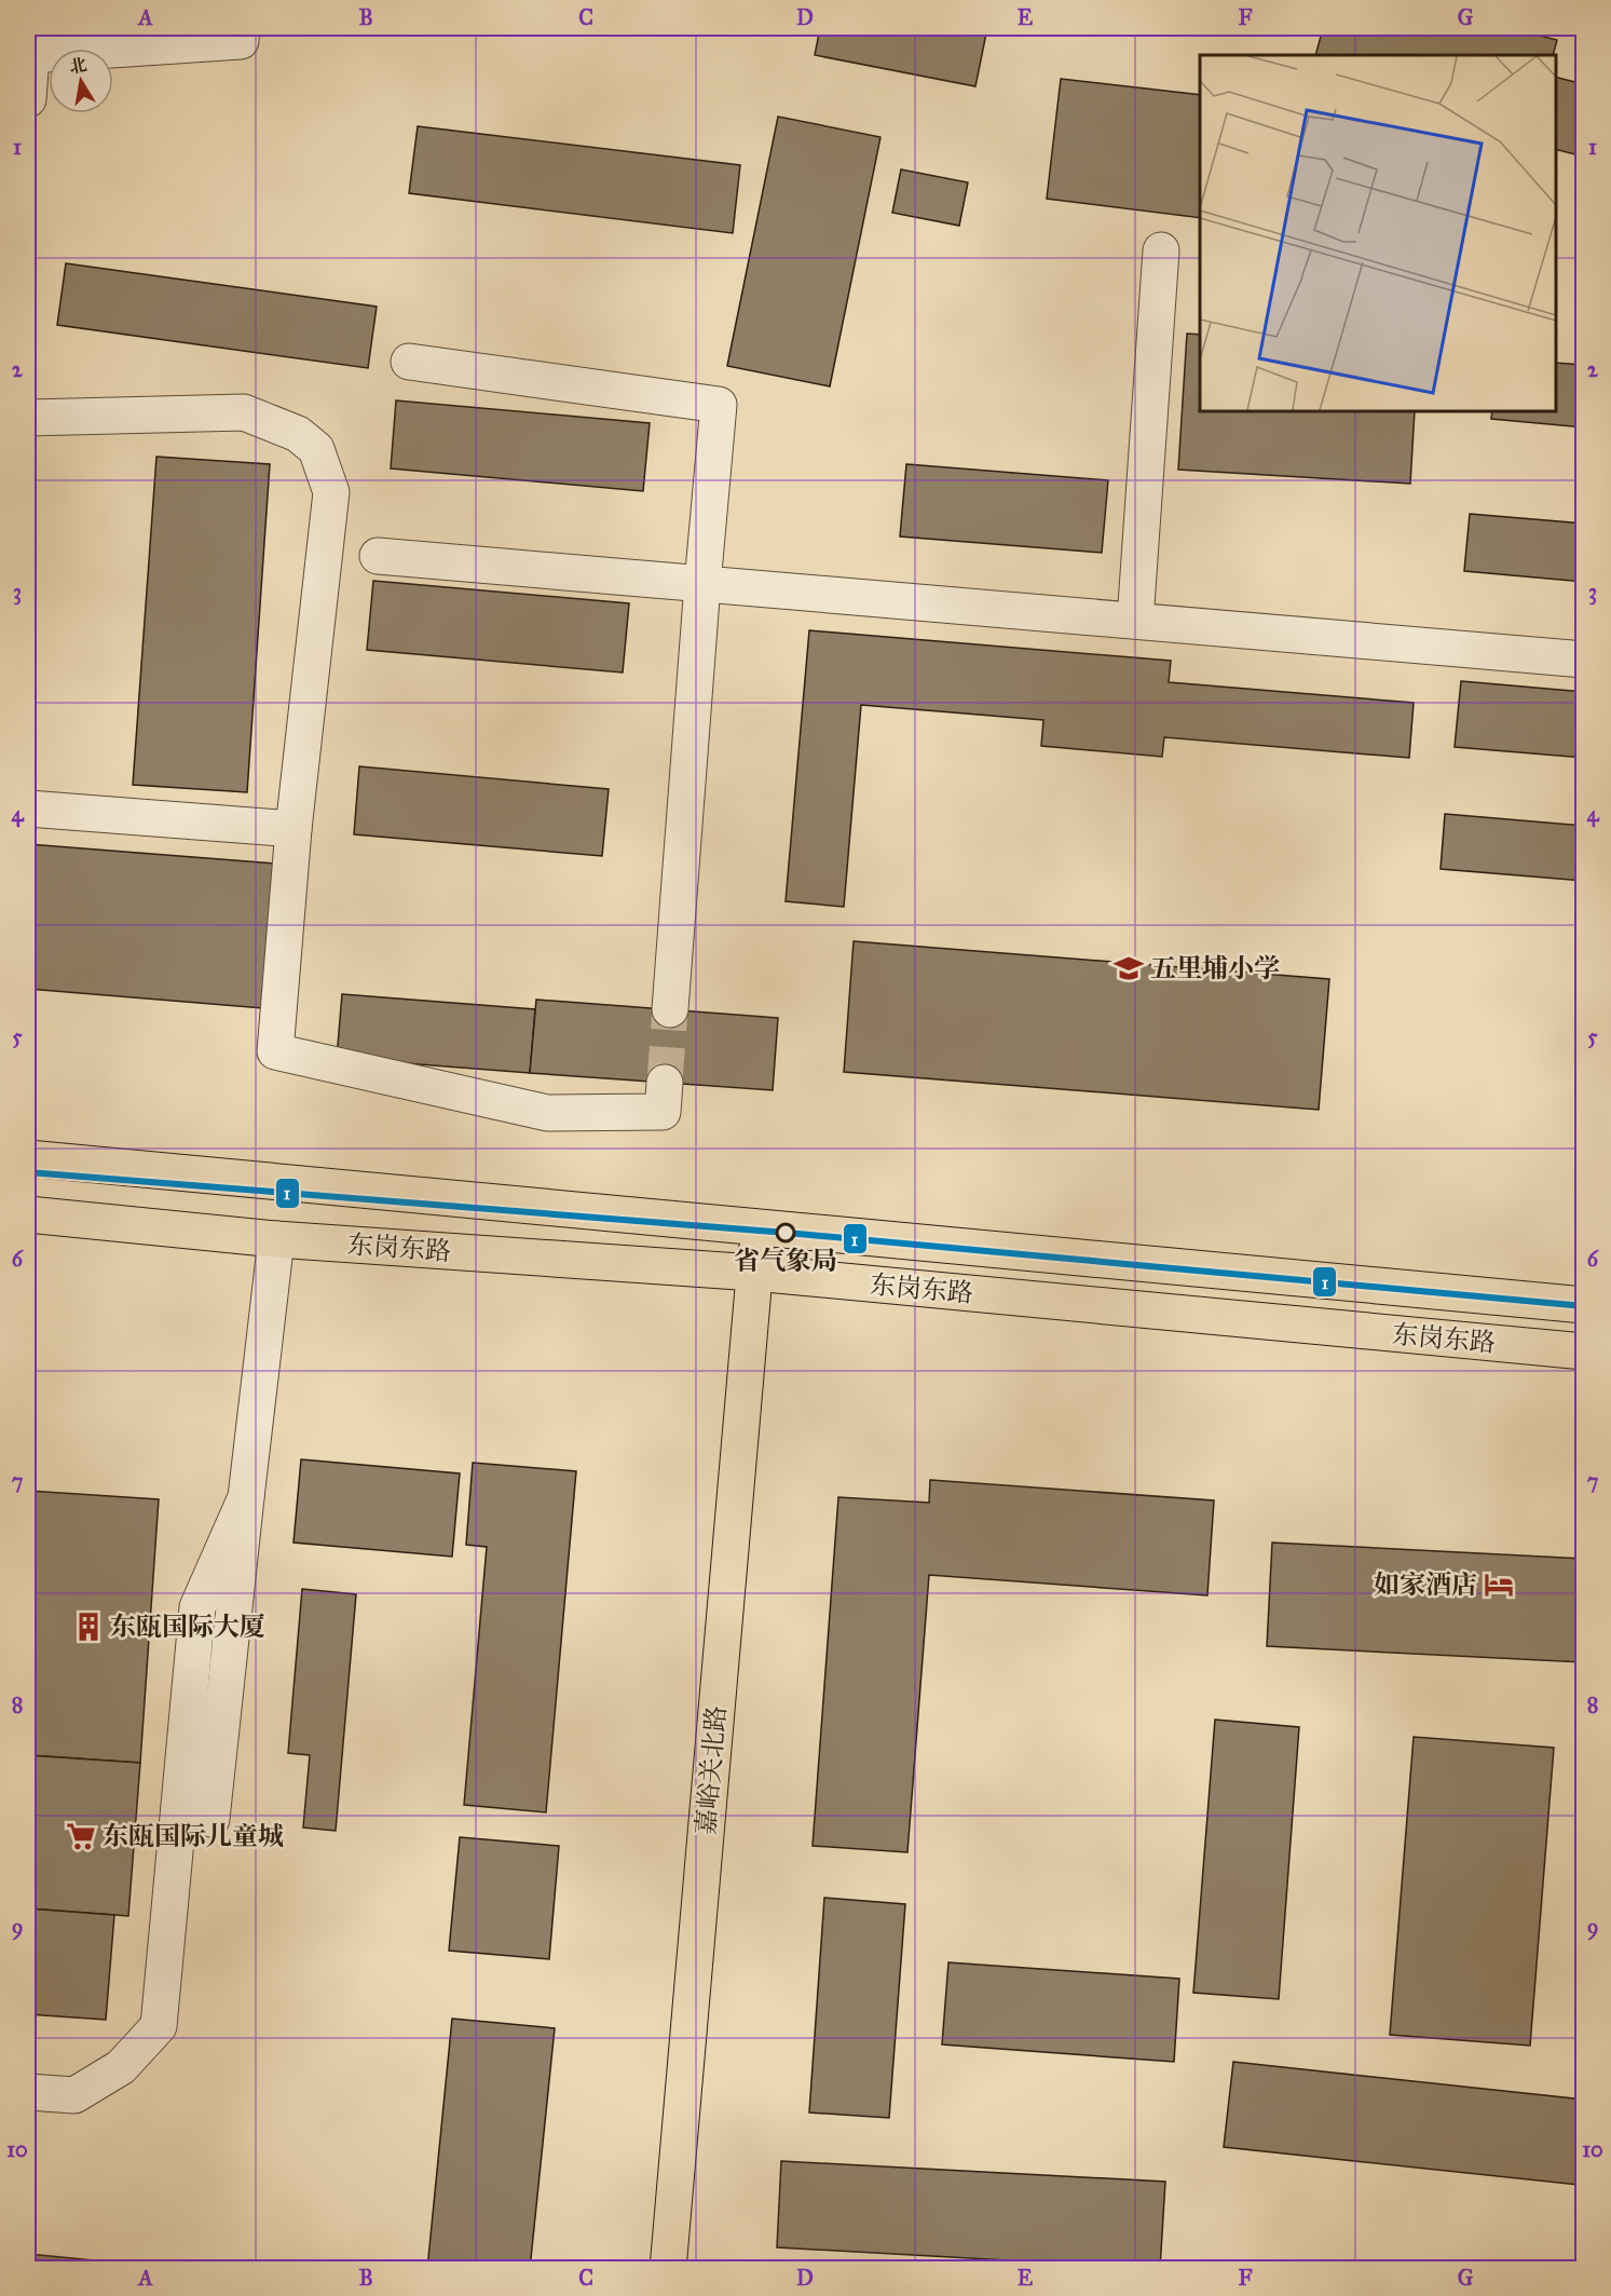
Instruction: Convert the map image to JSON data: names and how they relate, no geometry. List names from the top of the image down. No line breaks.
{"streets":{"main road":["东岗东路","嘉峪关北路"]},"crossings":[["东岗东路","嘉峪关北路"]],"places":{"school or university":["五里埔小学"],"other":["省气象局"],"hotel":["如家酒店"],"building":["东瓯国际大厦"],"supermarket":["东瓯国际儿童城"]},"lines":["transit line 1"],"north":"top","grid":{"columns":["A","B","C","D","E","F","G"],"rows":["1","2","3","4","5","6","7","8","9","10"]}}
